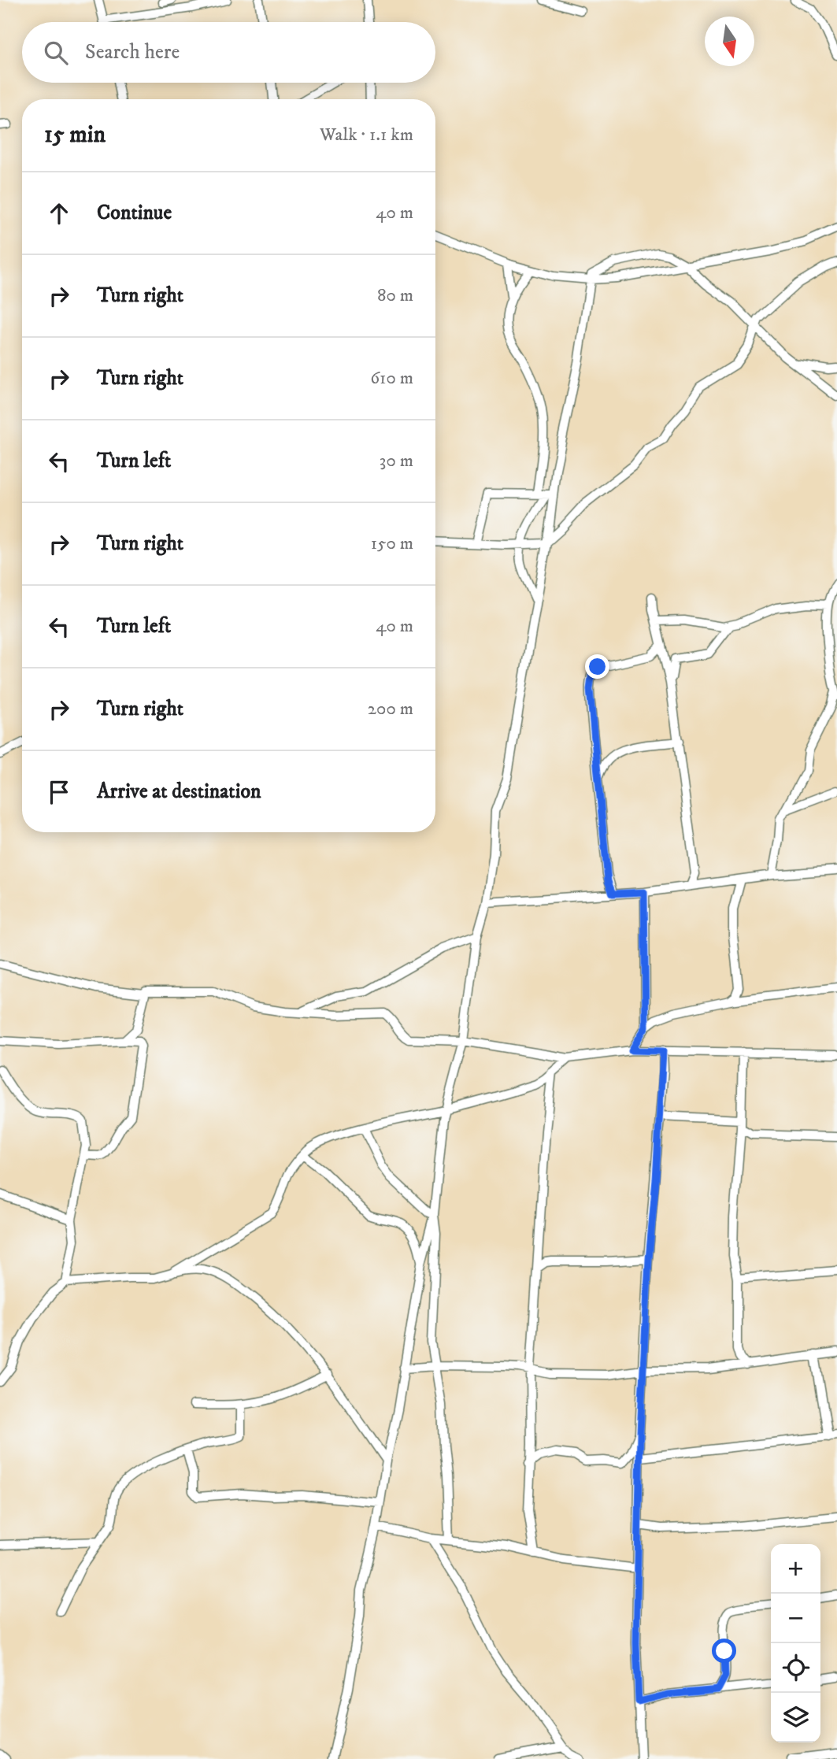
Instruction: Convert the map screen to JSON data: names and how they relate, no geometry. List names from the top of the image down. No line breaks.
{"north":"bottom","page":{"search":"Search here","heading":["15 min","Walk · 1.1 km"],"list":[["Continue","40 m"],["Turn right","80 m"],["Turn right","610 m"],["Turn left","30 m"],["Turn right","150 m"],["Turn left","40 m"],["Turn right","200 m"],"Arrive at destination"],"map_buttons":["+","−"]}}
